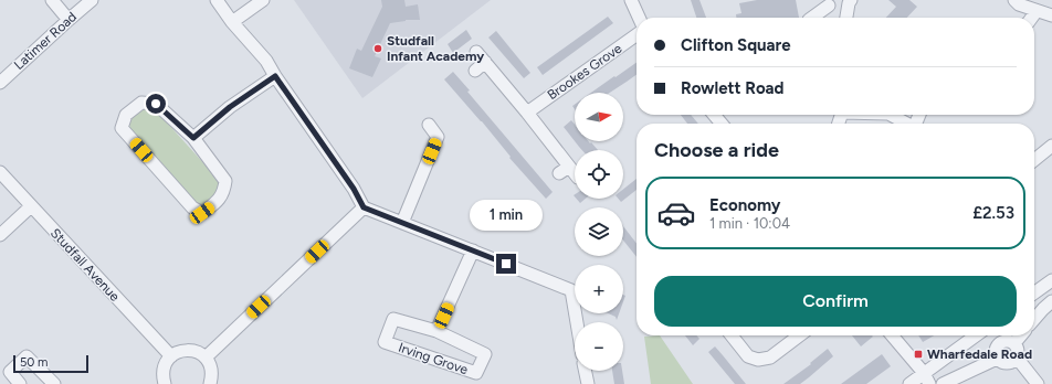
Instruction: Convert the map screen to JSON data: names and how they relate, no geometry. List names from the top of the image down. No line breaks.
{"streets":{"street":["Latimer Road","Brookes Grove","Studfall Avenue","Irving Grove"]},"places":{"other":["Studfall Infant Academy"],"transit":["Wharfedale Road"]},"scale_bar":"50 m","north":"right","page":{"banner":["Clifton Square","Rowlett Road"],"map_buttons":["+","−"],"heading":"Choose a ride","list":[{"name":"Economy","note":"1 min · 10:04","value":"£2.53"}],"bubble":"1 min","buttons":"Confirm","scale":"50 m"}}
